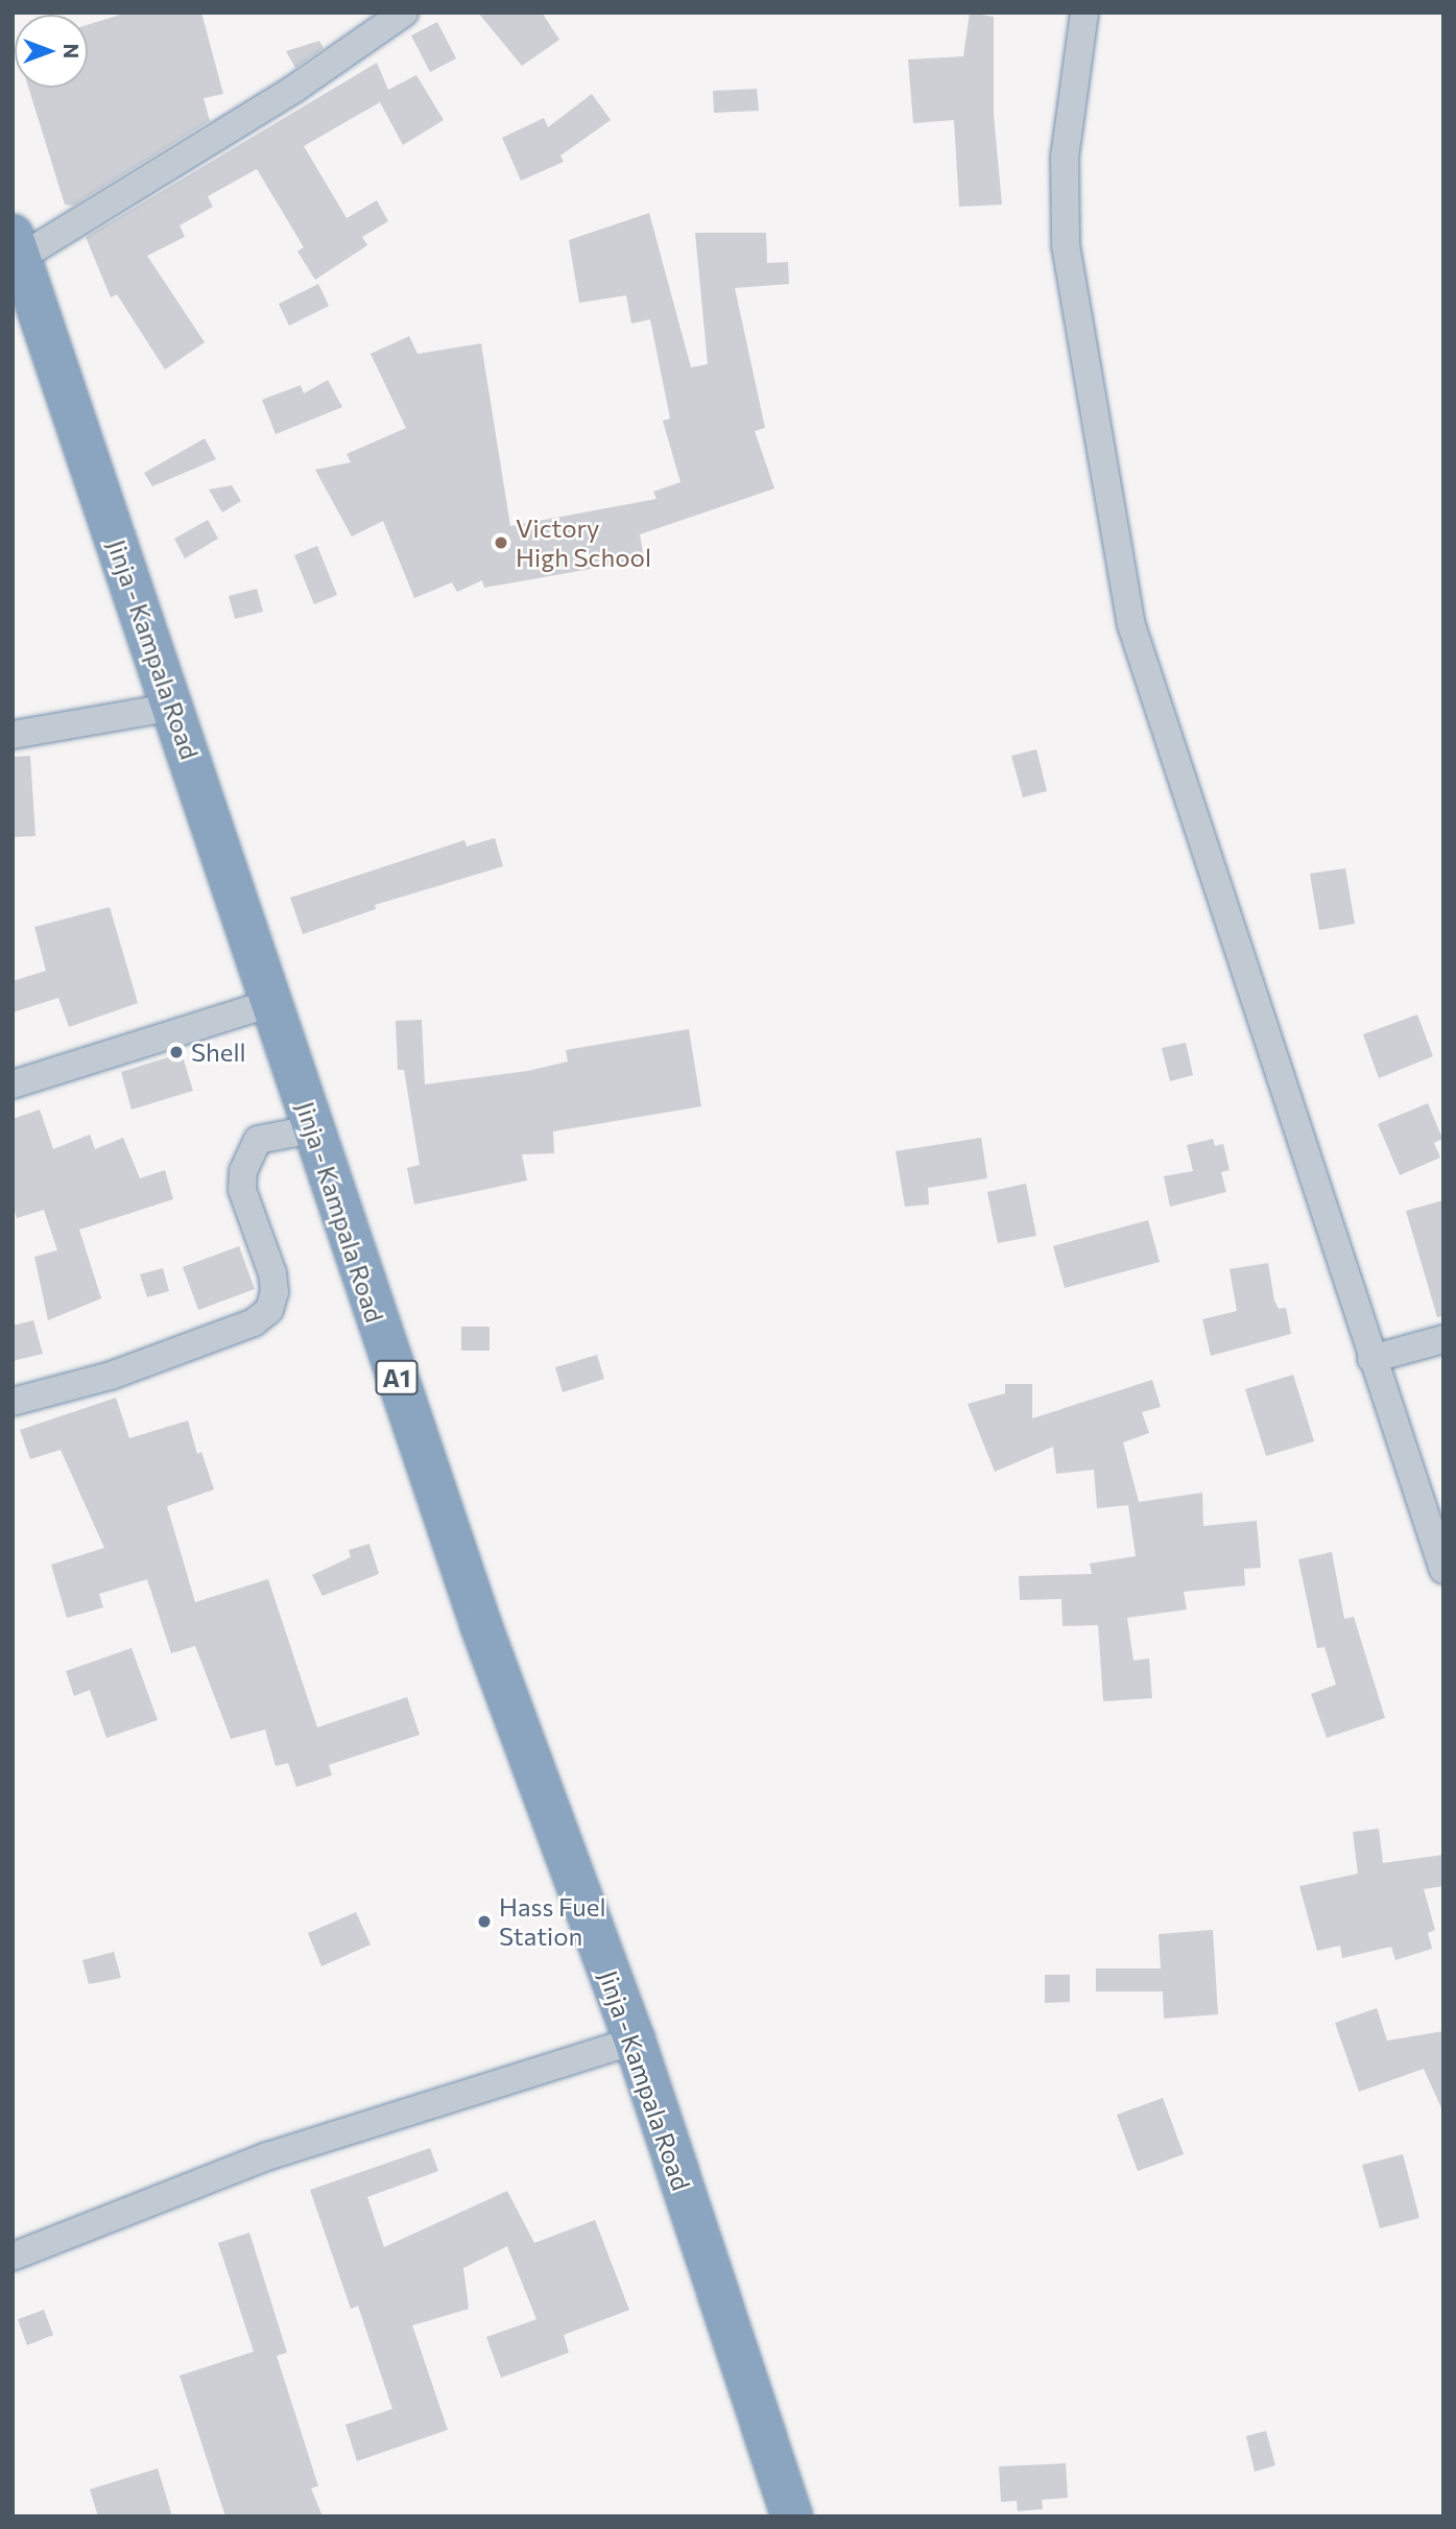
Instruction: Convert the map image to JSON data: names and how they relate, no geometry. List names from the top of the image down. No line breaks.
{"streets":{"highway":["Jinja - Kampala Road","A1"]},"places":["Victory High School","Shell","Hass Fuel Station"],"north":"right"}
